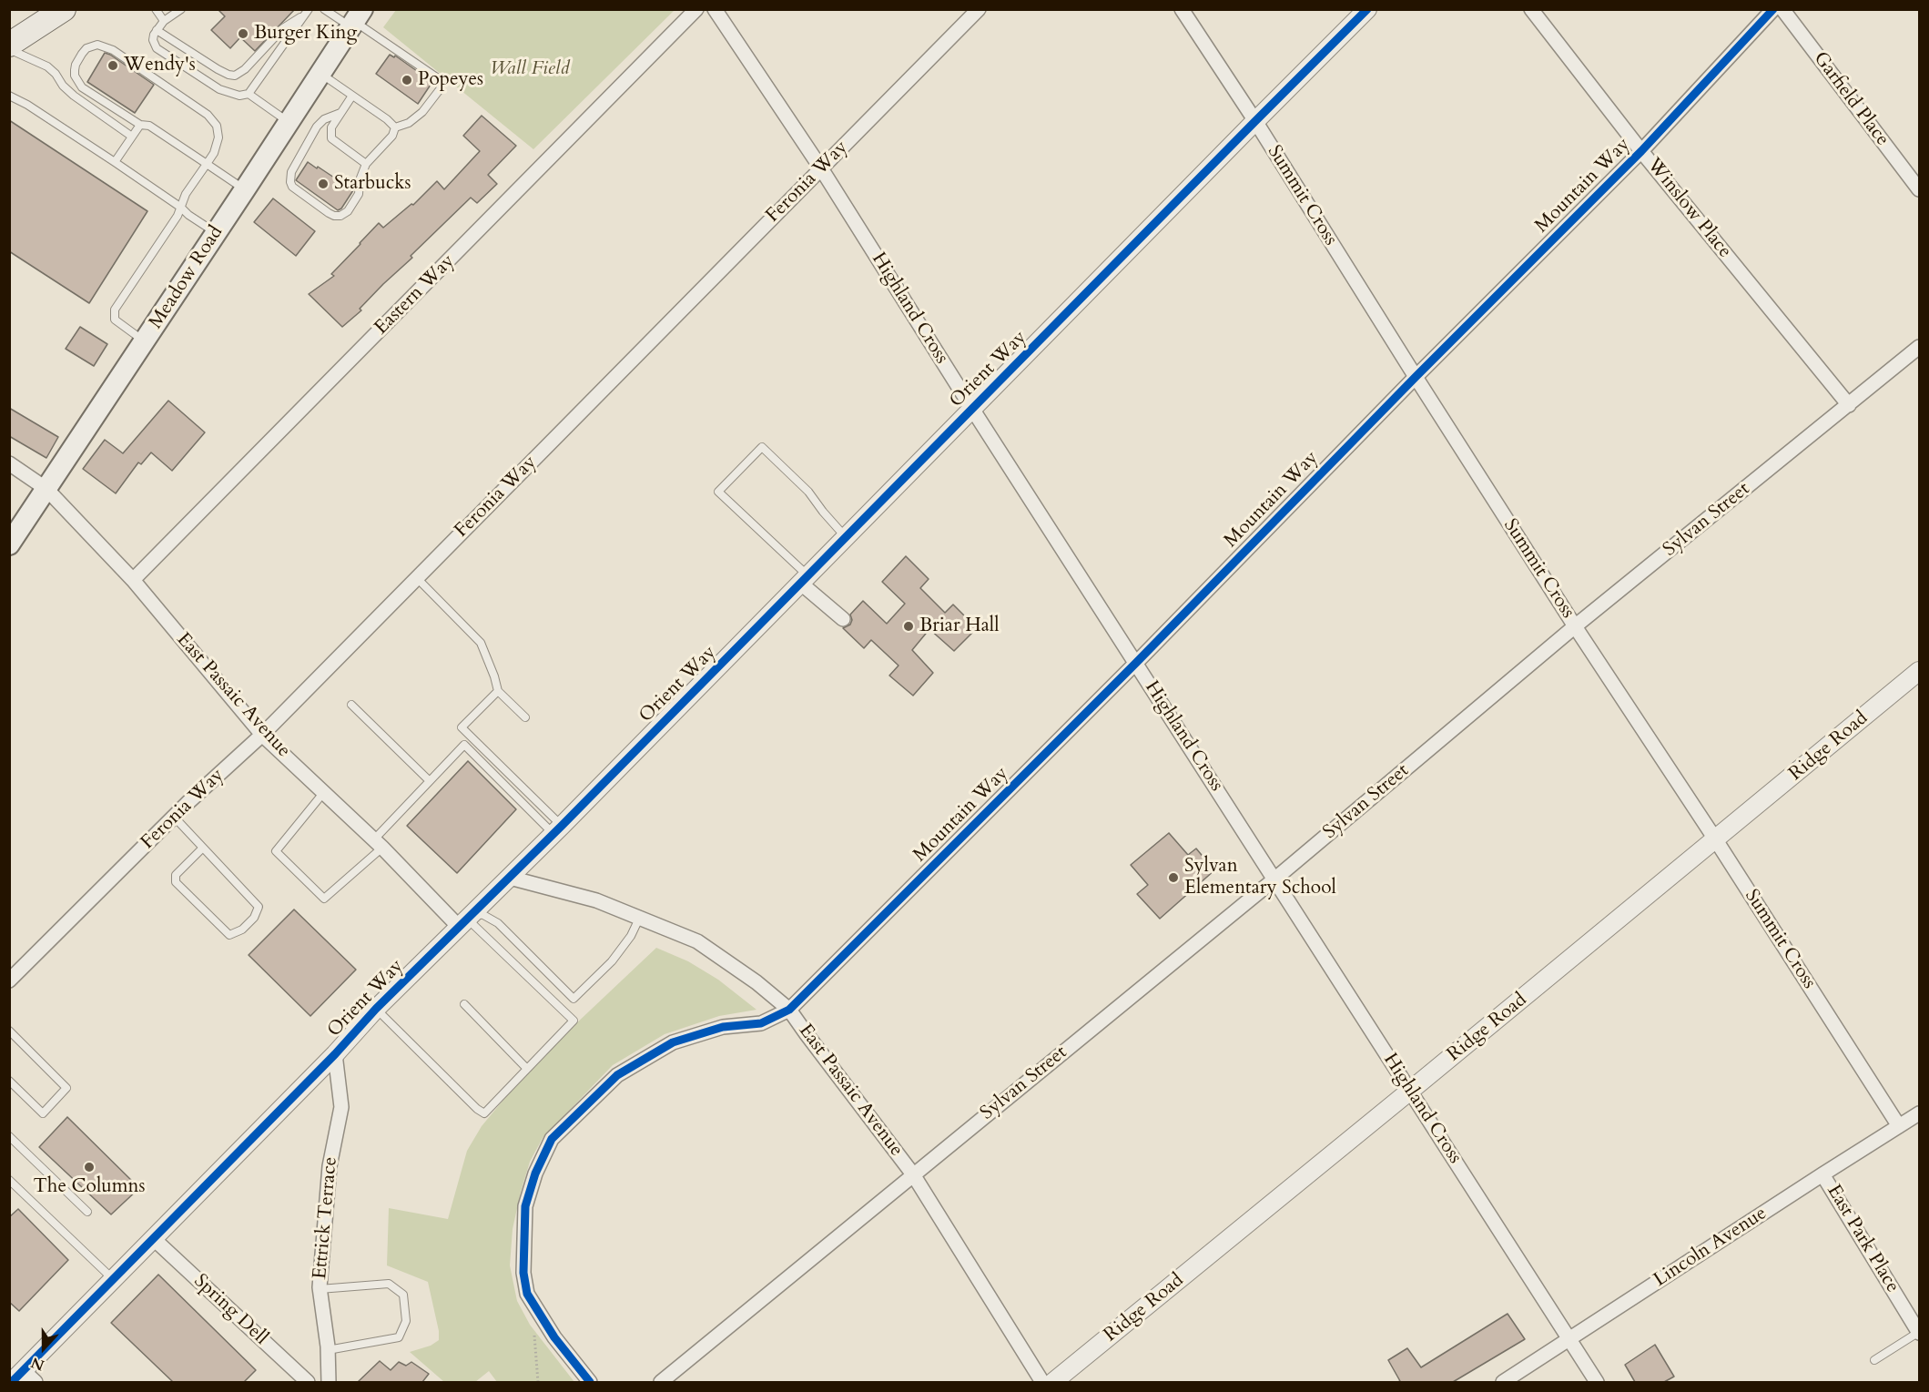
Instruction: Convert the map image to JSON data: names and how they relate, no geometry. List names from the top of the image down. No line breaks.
{"streets":{"main road":["Meadow Road"],"street":["Garfield Place","Feronia Way","Mountain Way","Summit Cross","Winslow Place","Eastern Way","Highland Cross","Orient Way","Sylvan Street","East Passaic Avenue","Ridge Road","Ettrick Terrace","East Park Place","Lincoln Avenue","Spring Dell"]},"crossings":[["Feronia Way","Highland Cross"],["Feronia Way","East Passaic Avenue"],["Mountain Way","Summit Cross"],["Mountain Way","Winslow Place"],["Mountain Way","Highland Cross"],["Mountain Way","East Passaic Avenue"],["Summit Cross","Orient Way"],["Summit Cross","Sylvan Street"],["Summit Cross","Ridge Road"],["Summit Cross","Lincoln Avenue"],["Winslow Place","Sylvan Street"],["Meadow Road","East Passaic Avenue"],["Eastern Way","East Passaic Avenue"],["Highland Cross","Orient Way"],["Highland Cross","Sylvan Street"],["Highland Cross","Ridge Road"],["Highland Cross","Lincoln Avenue"],["Orient Way","East Passaic Avenue"],["Orient Way","Ettrick Terrace"],["Orient Way","Spring Dell"],["Sylvan Street","East Passaic Avenue"],["East Park Place","Lincoln Avenue"]],"parks":["Wall Field"],"places":["Burger King","Wendy's","Popeyes","Starbucks","Briar Hall","Sylvan Elementary School","The Columns"],"north":"bottom"}
